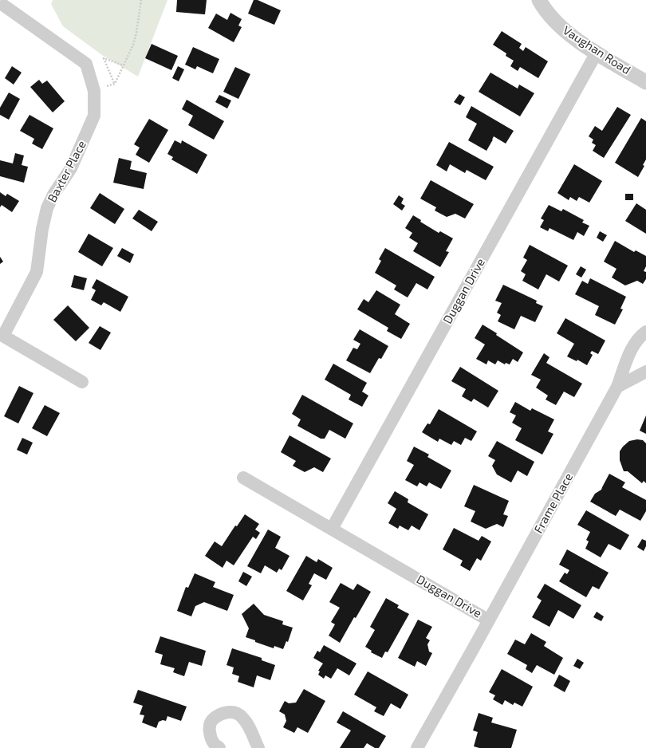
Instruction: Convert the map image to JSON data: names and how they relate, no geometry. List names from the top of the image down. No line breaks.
{"streets":{"street":["Vaughan Road","Baxter Place","Duggan Drive","Frame Place"]},"crossings":[["Vaughan Road","Duggan Drive"],["Duggan Drive","Frame Place"]]}
